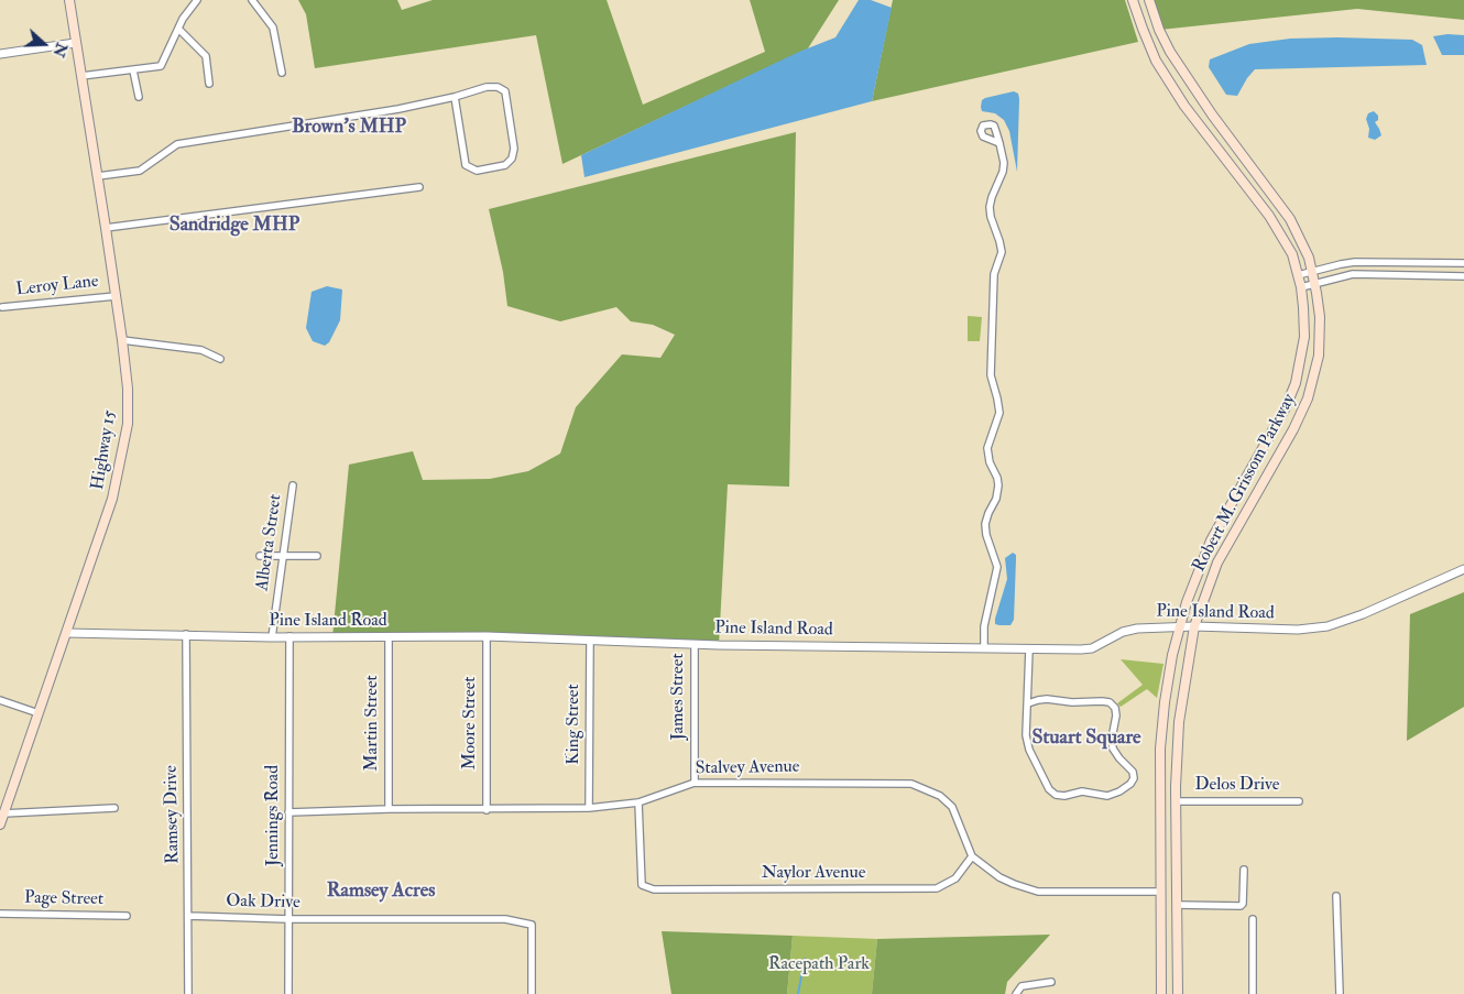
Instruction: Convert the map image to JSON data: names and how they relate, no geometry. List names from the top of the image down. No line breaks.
{"streets":{"main road":["Highway 15","Robert M. Grissom Parkway"],"street":["Leroy Lane","Alberta Street","Pine Island Road","James Street","Martin Street","Moore Street","King Street","Stalvey Avenue","Delos Drive","Ramsey Drive","Jennings Road","Naylor Avenue","Page Street","Oak Drive"]},"crossings":[["Leroy Lane","Highway 15"],["Highway 15","Pine Island Road"],["Robert M. Grissom Parkway","Pine Island Road"],["Robert M. Grissom Parkway","Stalvey Avenue"],["Robert M. Grissom Parkway","Delos Drive"],["Alberta Street","Pine Island Road"],["Pine Island Road","James Street"],["Pine Island Road","Martin Street"],["Pine Island Road","Moore Street"],["Pine Island Road","King Street"],["Pine Island Road","Ramsey Drive"],["Pine Island Road","Jennings Road"],["James Street","Stalvey Avenue"],["Martin Street","Stalvey Avenue"],["Moore Street","Stalvey Avenue"],["King Street","Stalvey Avenue"],["Stalvey Avenue","Jennings Road"],["Stalvey Avenue","Naylor Avenue"],["Ramsey Drive","Oak Drive"],["Jennings Road","Oak Drive"]],"districts":["Brown's MHP","Sandridge MHP","Stuart Square","Ramsey Acres"],"parks":["Racepath Park"],"north":"right"}
